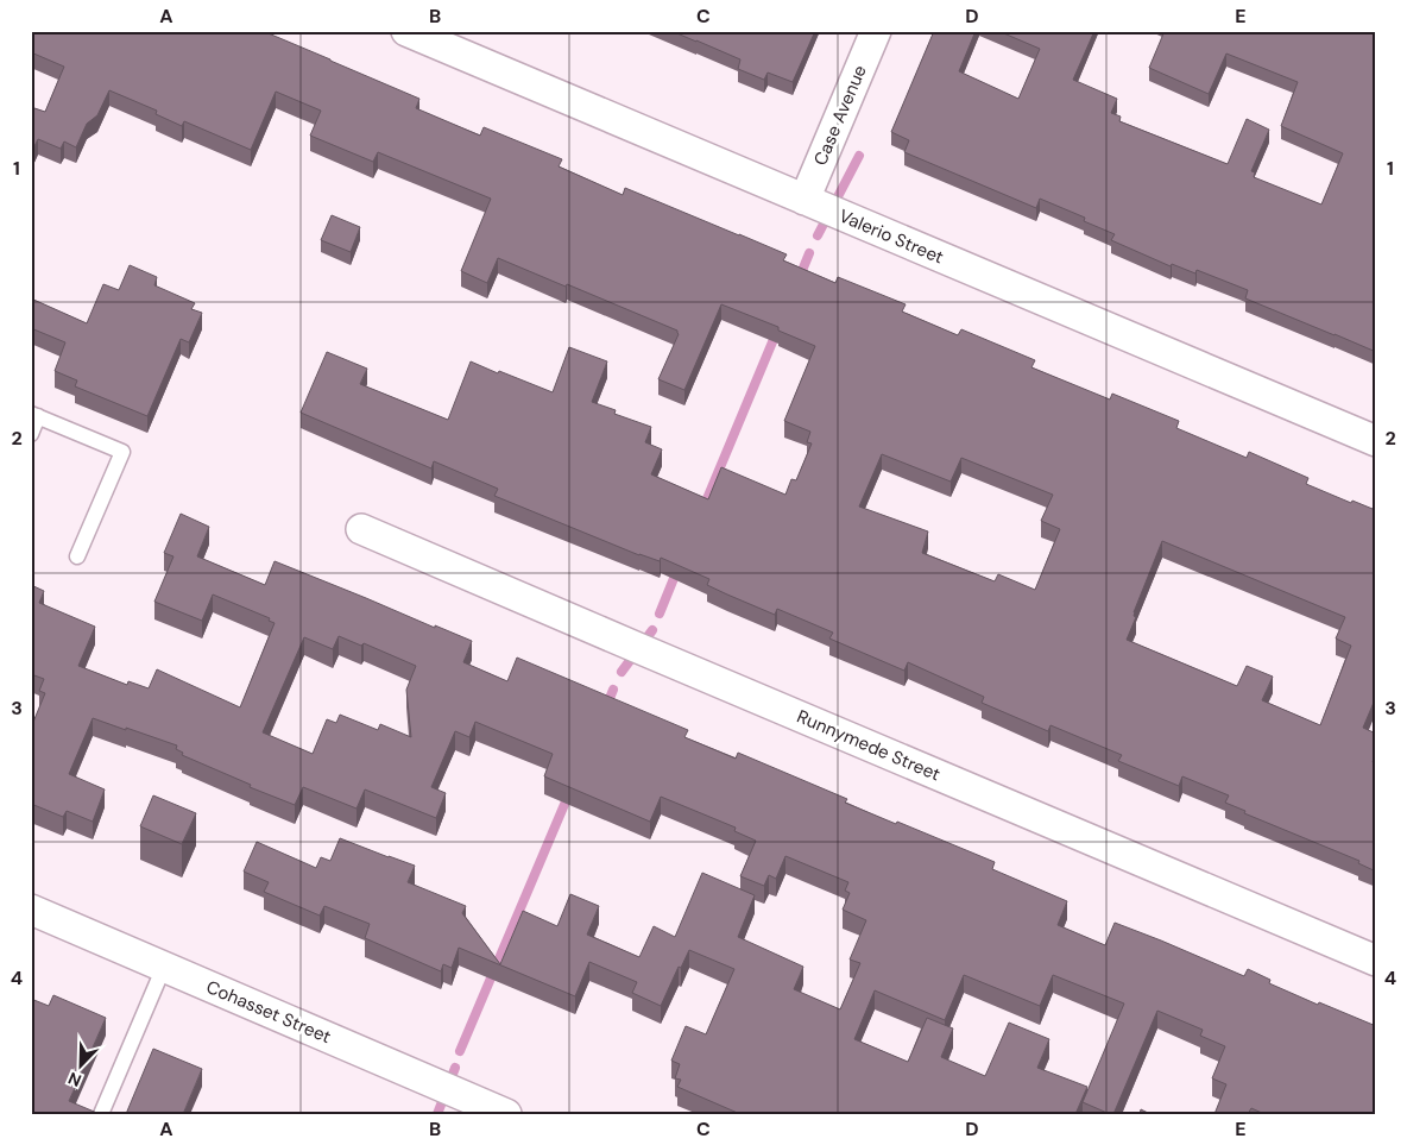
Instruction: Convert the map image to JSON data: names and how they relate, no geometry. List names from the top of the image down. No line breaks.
{"streets":{"street":["Case Avenue","Valerio Street","Runnymede Street","Cohasset Street"]},"crossings":[["Case Avenue","Valerio Street"]],"north":"bottom left","grid":{"columns":["A","B","C","D","E"],"rows":["1","2","3","4"]}}
